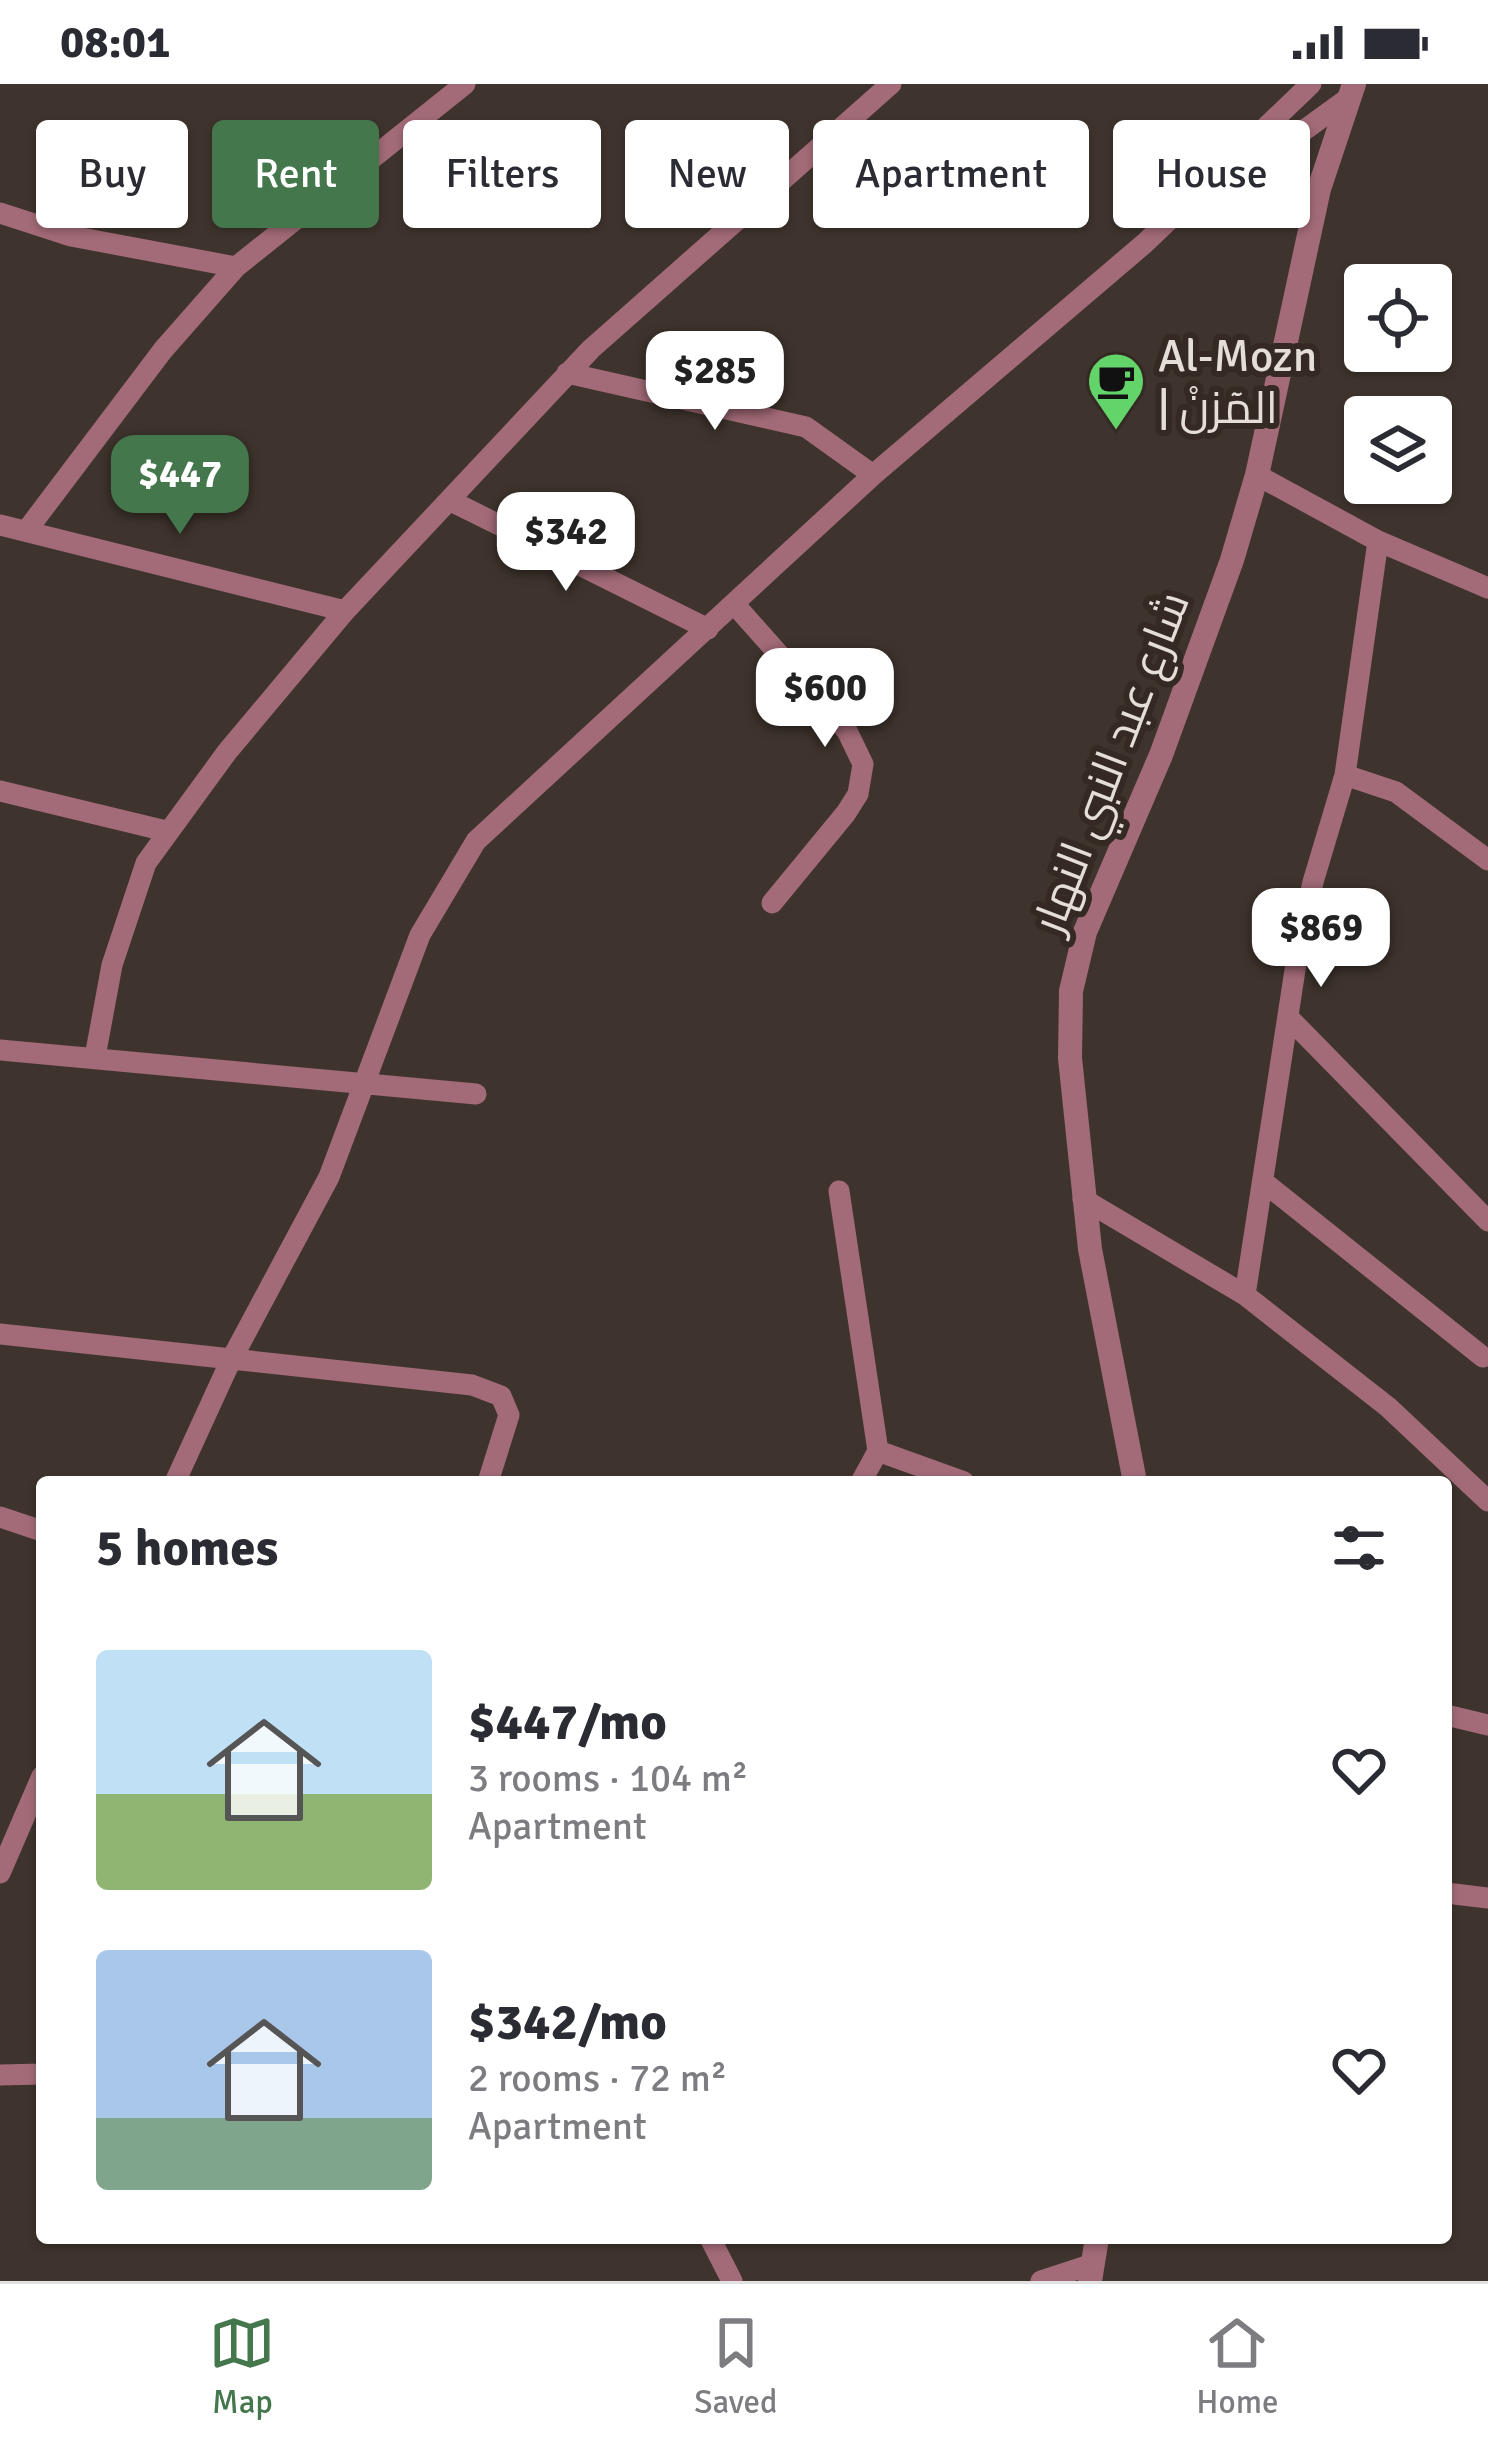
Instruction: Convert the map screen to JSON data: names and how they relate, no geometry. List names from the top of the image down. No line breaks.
{"streets":{"street":["شارع عبد النبي النهار"]},"places":{"cafe":["Al-Mozn | المٓزنْ"]},"page":{"status":"08:01","chip":["Buy","Rent","Filters","New","Apartment","House"],"price":["$285","$447","$342","$600","$869"],"heading":"5 homes","list":[{"name":"$447/mo","note":"3 rooms · 104 m² · Apartment"},{"name":"$342/mo","note":"2 rooms · 72 m² · Apartment"}],"tabs":["Map","Saved","Home"]}}
